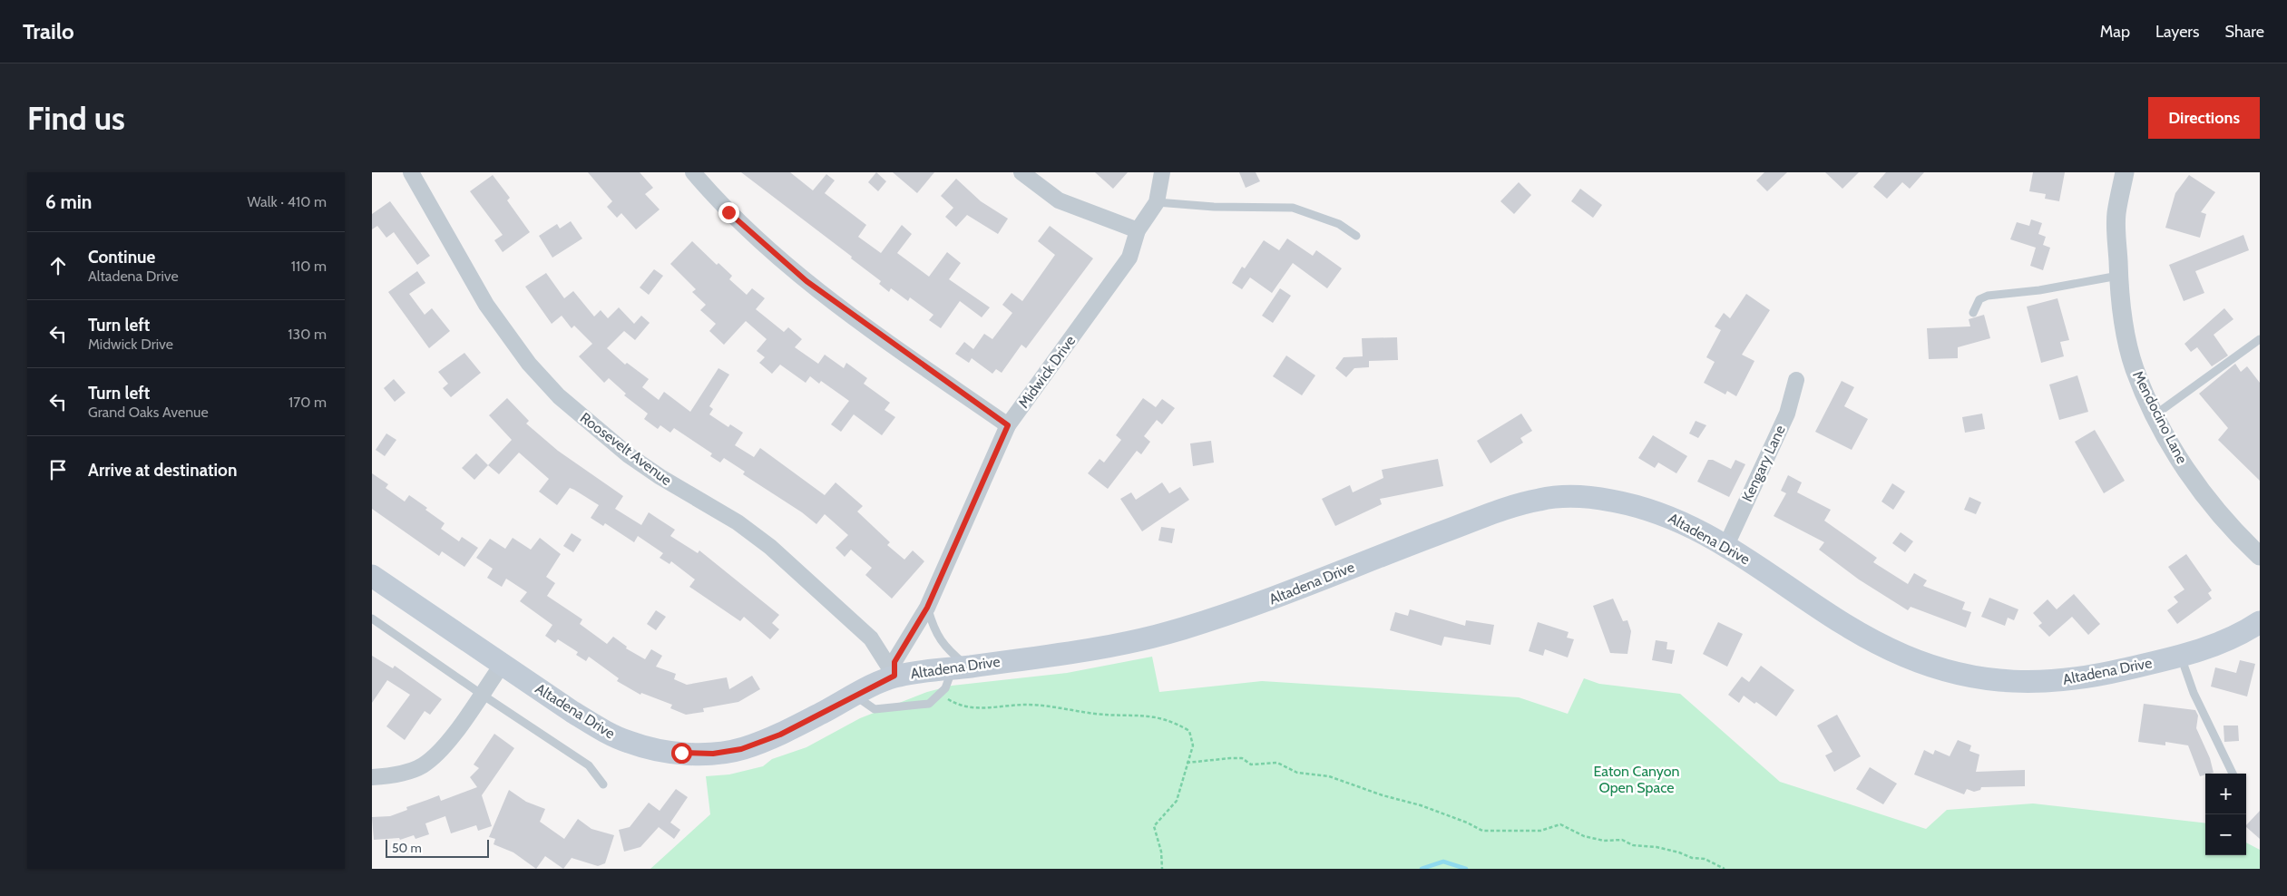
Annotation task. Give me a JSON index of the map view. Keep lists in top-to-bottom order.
{
  "streets": {
    "main road": ["Altadena Drive"],
    "street": [
      "Midwick Drive",
      "Mendocino Lane",
      "Roosevelt Avenue",
      "Kengary Lane"
    ]
  },
  "crossings": [
    ["Midwick Drive", "Roosevelt Avenue"],
    ["Midwick Drive", "Altadena Drive"],
    ["Roosevelt Avenue", "Altadena Drive"],
    ["Kengary Lane", "Altadena Drive"]
  ],
  "parks": ["Eaton Canyon Open Space"],
  "scale_bar": "50 m",
  "page": {
    "header": "Trailo",
    "nav": ["Map", "Layers", "Share"],
    "buttons": "Directions",
    "title": "Find us",
    "heading": ["6 min", "Walk · 410 m"],
    "list": [
      ["Continue", "Altadena Drive", "110 m"],
      ["Turn left", "Midwick Drive", "130 m"],
      ["Turn left", "Grand Oaks Avenue", "170 m"],
      "Arrive at destination"
    ],
    "map_buttons": ["+", "−"],
    "scale": "50 m"
  }
}
